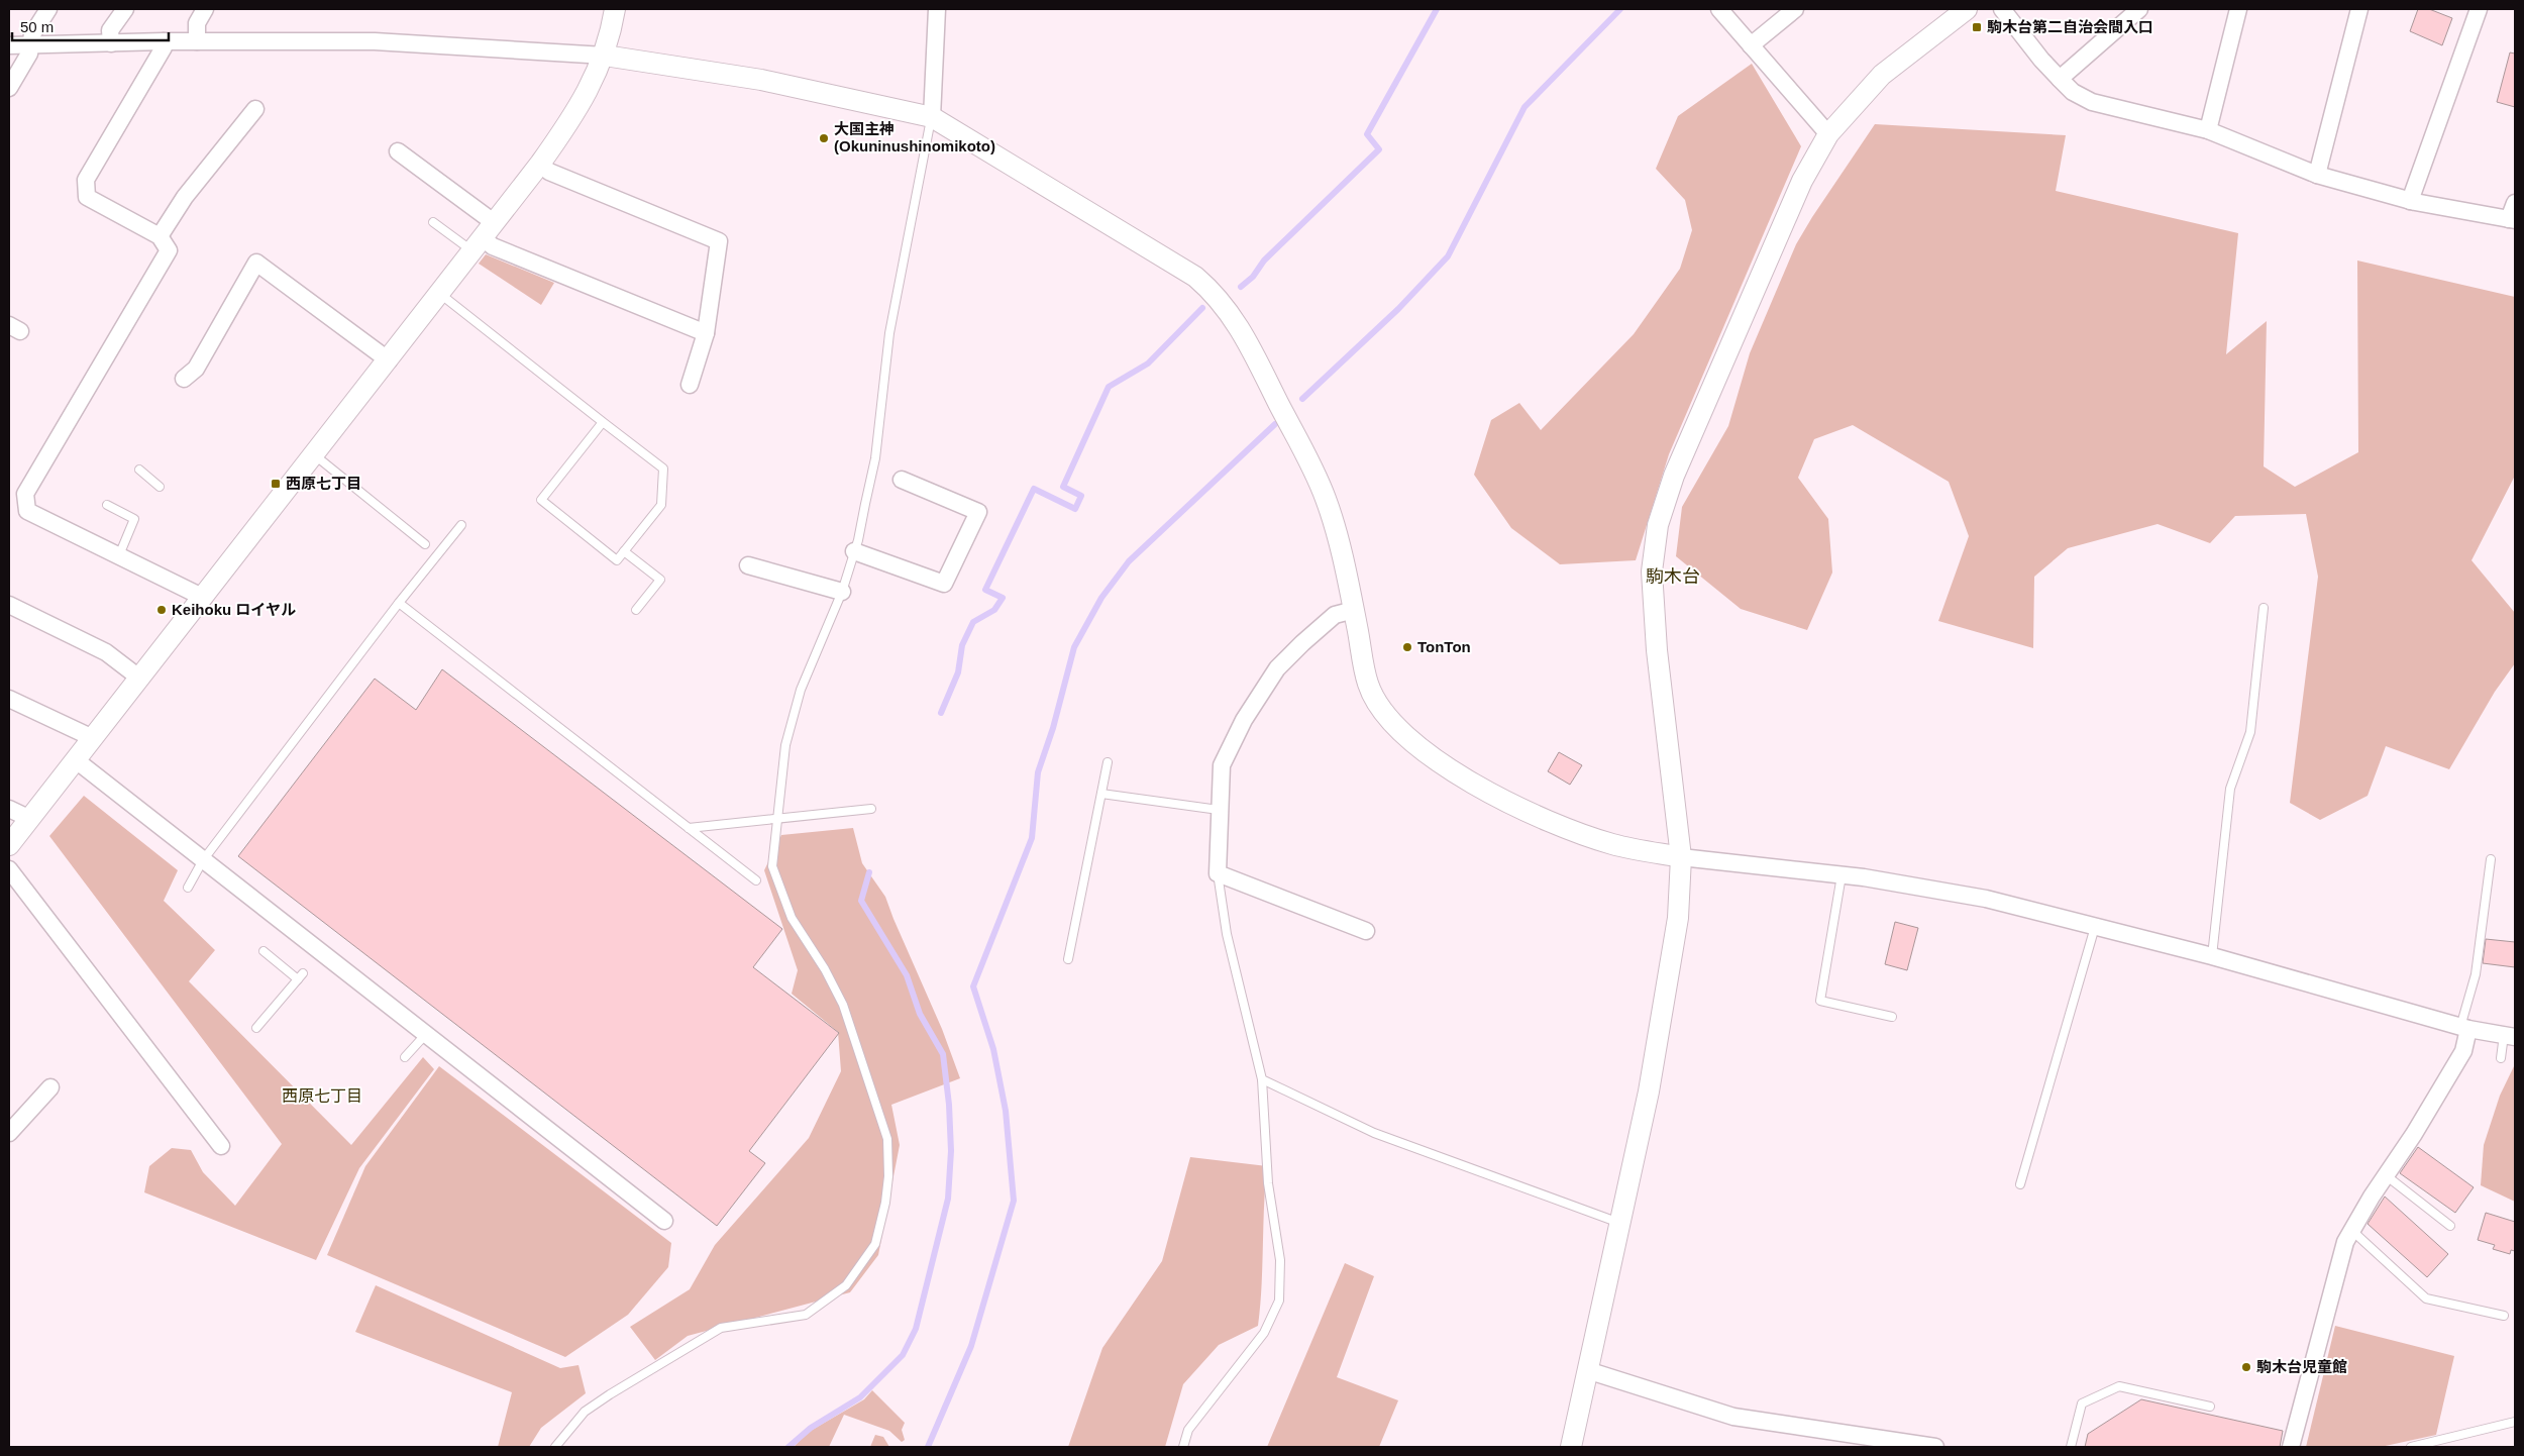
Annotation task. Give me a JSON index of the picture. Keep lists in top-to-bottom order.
{
  "districts": ["駒木台", "西原七丁目"],
  "places": {
    "transit": ["駒木台第二自治会間入口", "西原七丁目"],
    "other": [
      "大国主神 (Okuninushinomikoto)",
      "Keihoku ロイヤル",
      "TonTon",
      "駒木台児童館"
    ]
  },
  "scale_bar": "50 m"
}
